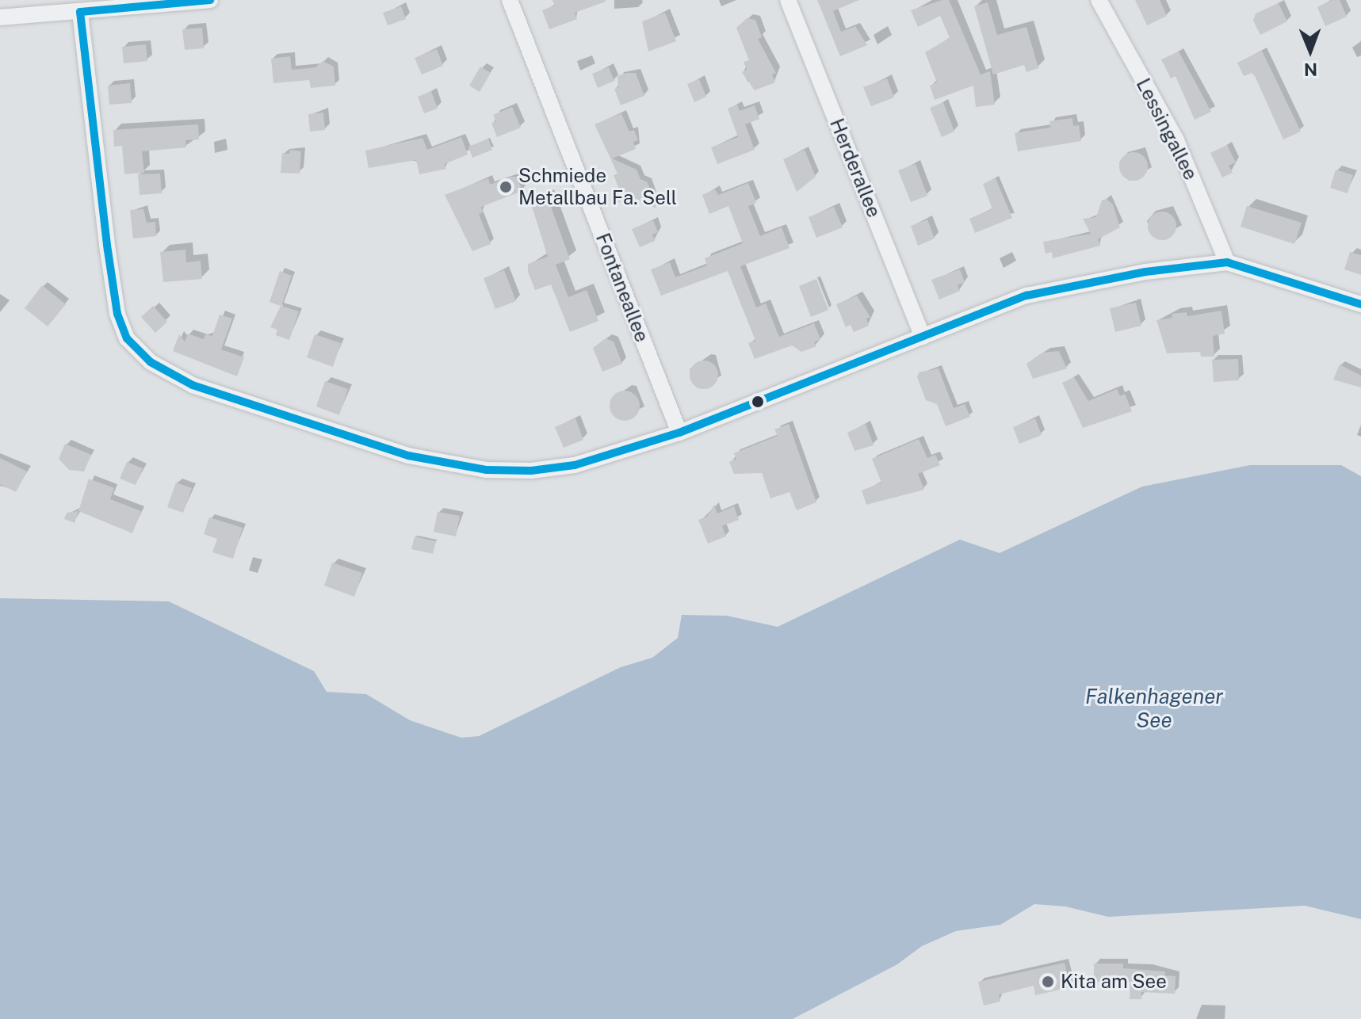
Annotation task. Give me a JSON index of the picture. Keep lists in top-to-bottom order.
{
  "streets": {
    "street": ["Lessingallee", "Herderallee", "Fontaneallee"]
  },
  "water": ["Falkenhagener See"],
  "places": ["Schmiede Metallbau Fa. Sell", "Kita am See"],
  "north": "bottom"
}
